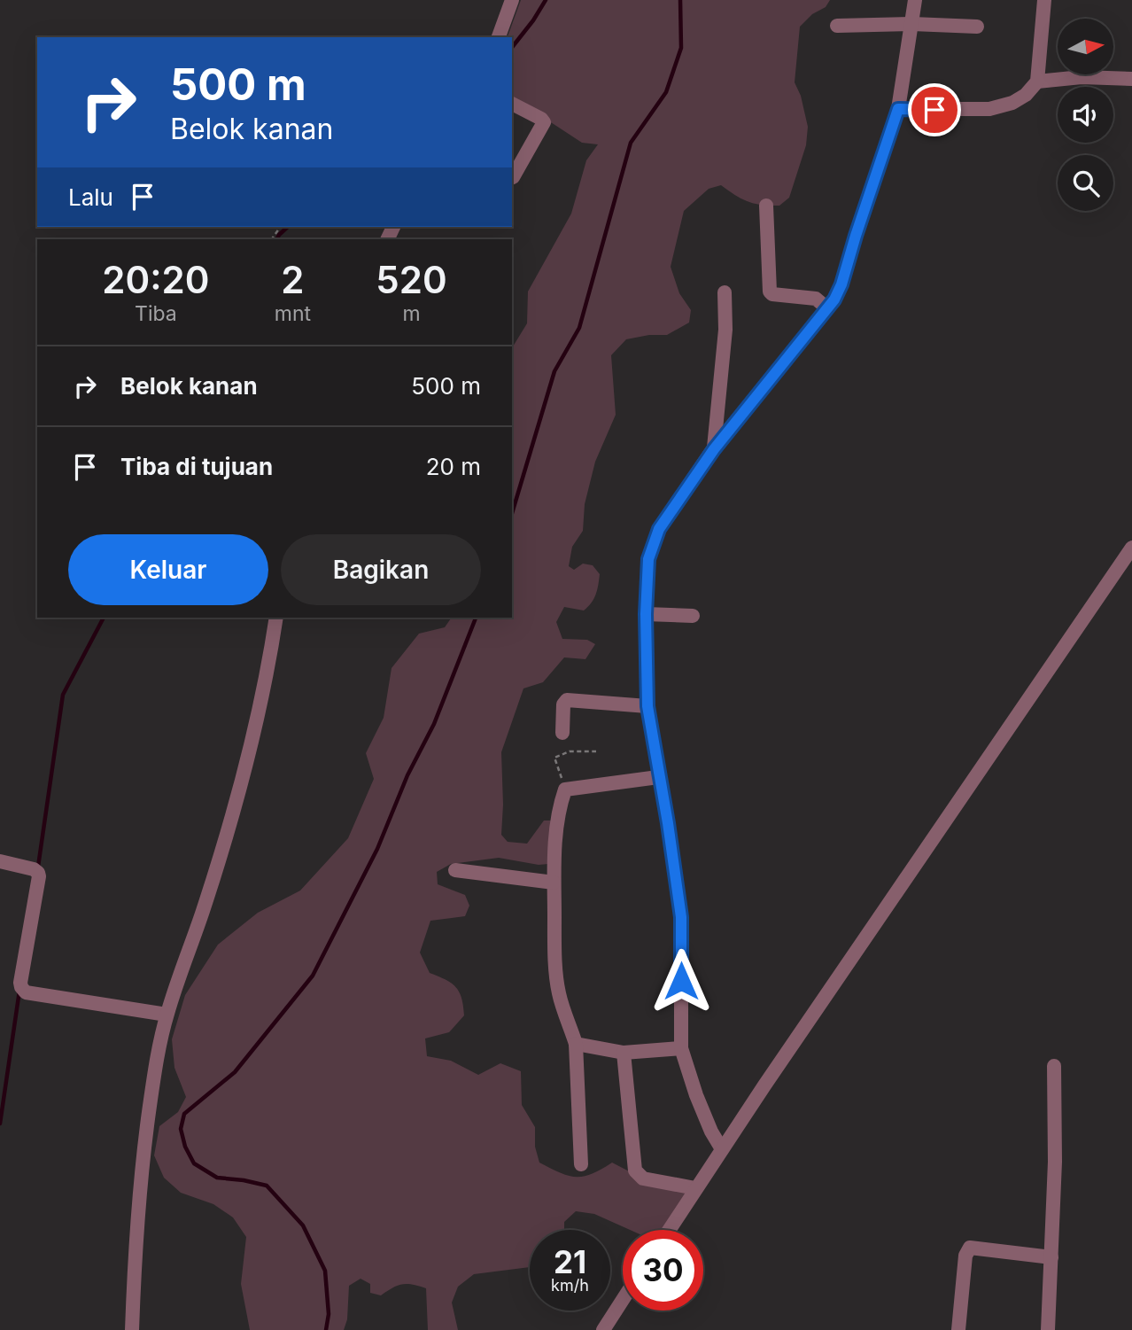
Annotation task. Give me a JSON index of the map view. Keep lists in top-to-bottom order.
{
  "north": "right",
  "page": {
    "turn": ["500 m", "Belok kanan"],
    "then": "Lalu",
    "eta": [
      "20:20",
      "Tiba",
      "2",
      "mnt",
      "520",
      "m"
    ],
    "list": [
      {
        "name": "Belok kanan",
        "value": "500 m"
      },
      {
        "name": "Tiba di tujuan",
        "value": "20 m"
      }
    ],
    "buttons": ["Keluar", "Bagikan"],
    "speed": "21 km/h",
    "limit": "30"
  }
}
